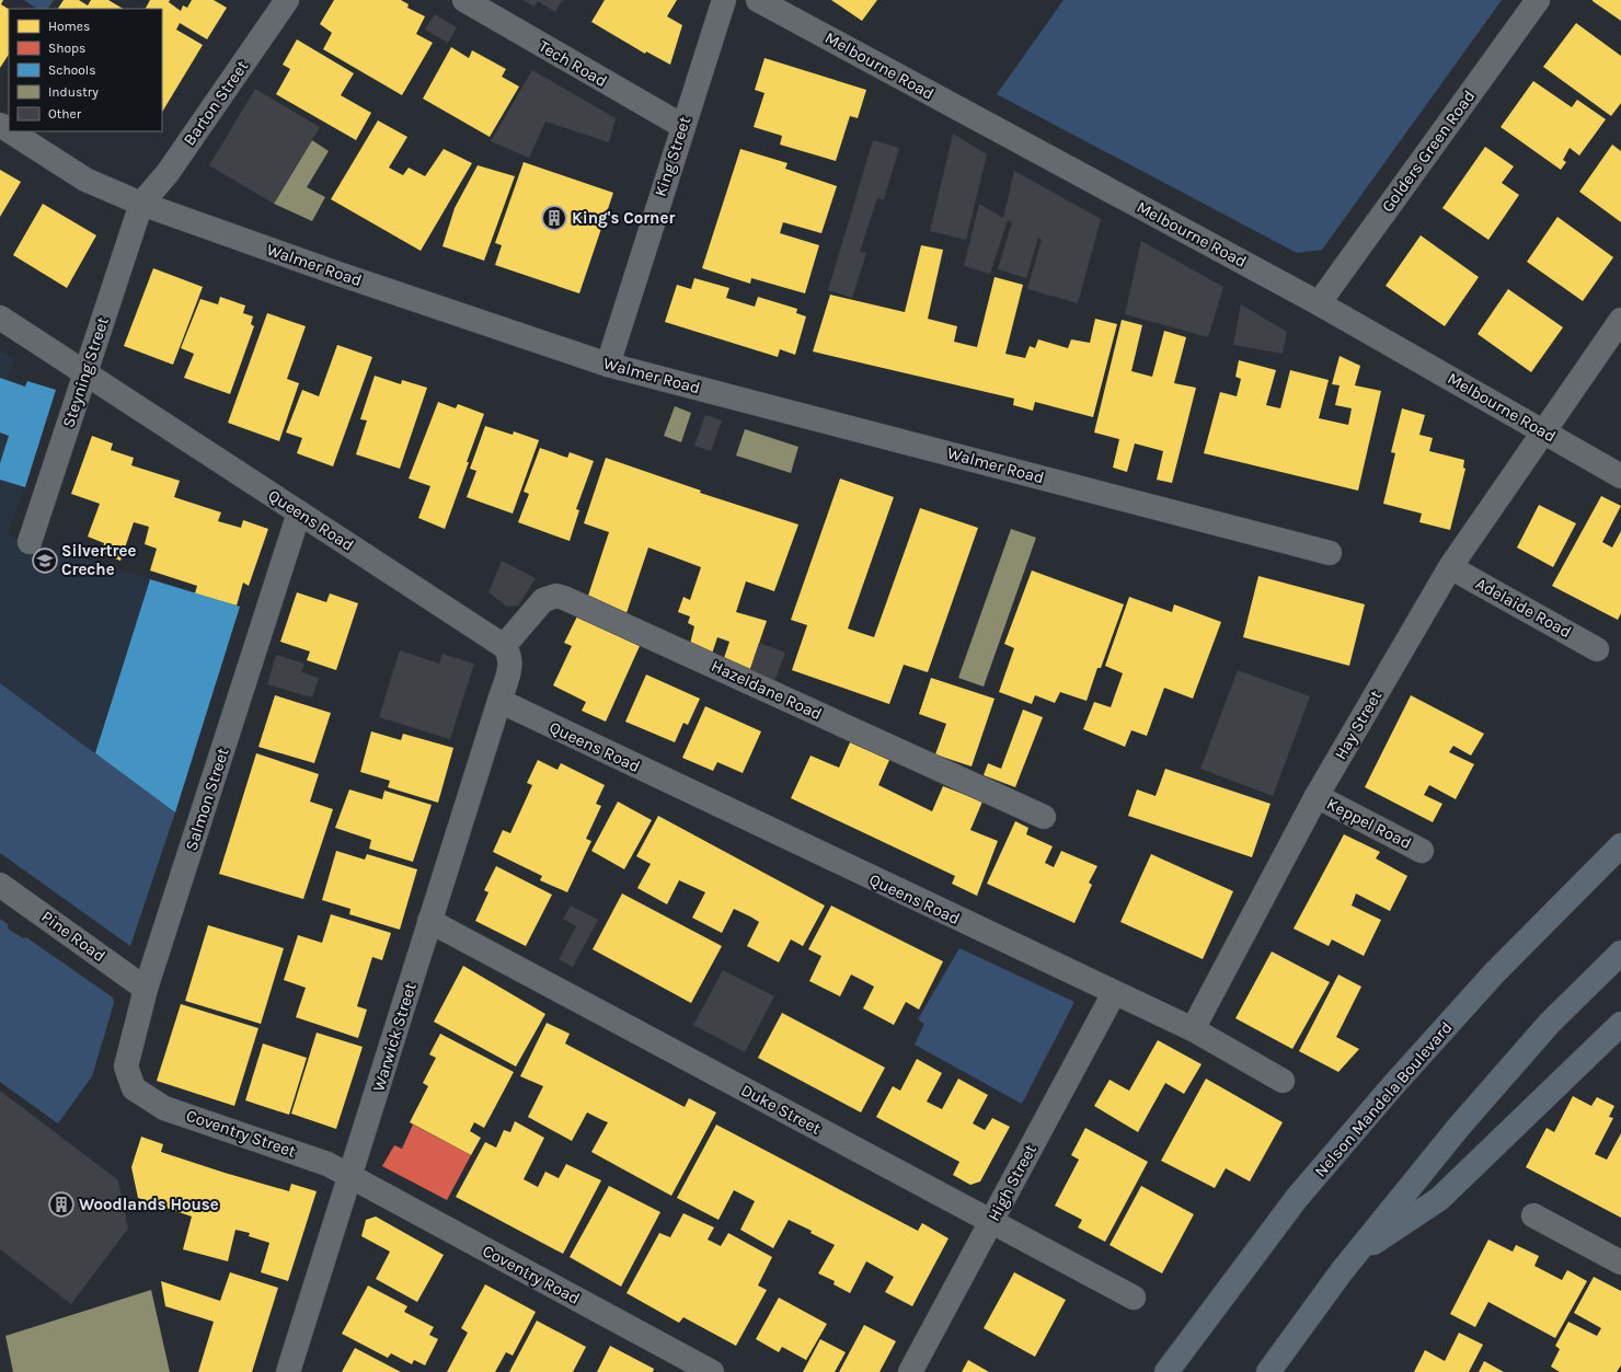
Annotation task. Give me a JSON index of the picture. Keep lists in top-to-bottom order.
{
  "streets": {
    "highway": ["Nelson Mandela Boulevard"],
    "street": [
      "Tech Road",
      "Melbourne Road",
      "Barton Street",
      "Golders Green Road",
      "King Street",
      "Walmer Road",
      "Steyning Street",
      "Queens Road",
      "Adelaide Road",
      "Hazeldane Road",
      "Hay Street",
      "Salmon Street",
      "Keppel Road",
      "Pine Road",
      "Warwick Street",
      "Duke Street",
      "Coventry Street",
      "High Street",
      "Coventry Road"
    ]
  },
  "crossings": [
    ["Tech Road", "King Street"],
    ["Melbourne Road", "Golders Green Road"],
    ["Melbourne Road", "Hay Street"],
    ["Barton Street", "Walmer Road"],
    ["Barton Street", "Steyning Street"],
    ["King Street", "Walmer Road"],
    ["Walmer Road", "Steyning Street"],
    ["Steyning Street", "Queens Road"],
    ["Queens Road", "Hazeldane Road"],
    ["Queens Road", "Hay Street"],
    ["Queens Road", "Salmon Street"],
    ["Queens Road", "Warwick Street"],
    ["Queens Road", "High Street"],
    ["Adelaide Road", "Hay Street"],
    ["Hay Street", "Keppel Road"],
    ["Salmon Street", "Pine Road"],
    ["Salmon Street", "Coventry Street"],
    ["Warwick Street", "Duke Street"],
    ["Warwick Street", "Coventry Street"],
    ["Warwick Street", "Coventry Road"],
    ["Duke Street", "High Street"],
    ["Coventry Street", "Coventry Road"]
  ],
  "places": {
    "building": ["King's Corner", "Woodlands House"],
    "school or university": ["Silvertree Creche"]
  },
  "legend": [
    "Homes",
    "Shops",
    "Schools",
    "Industry",
    "Other"
  ]
}
